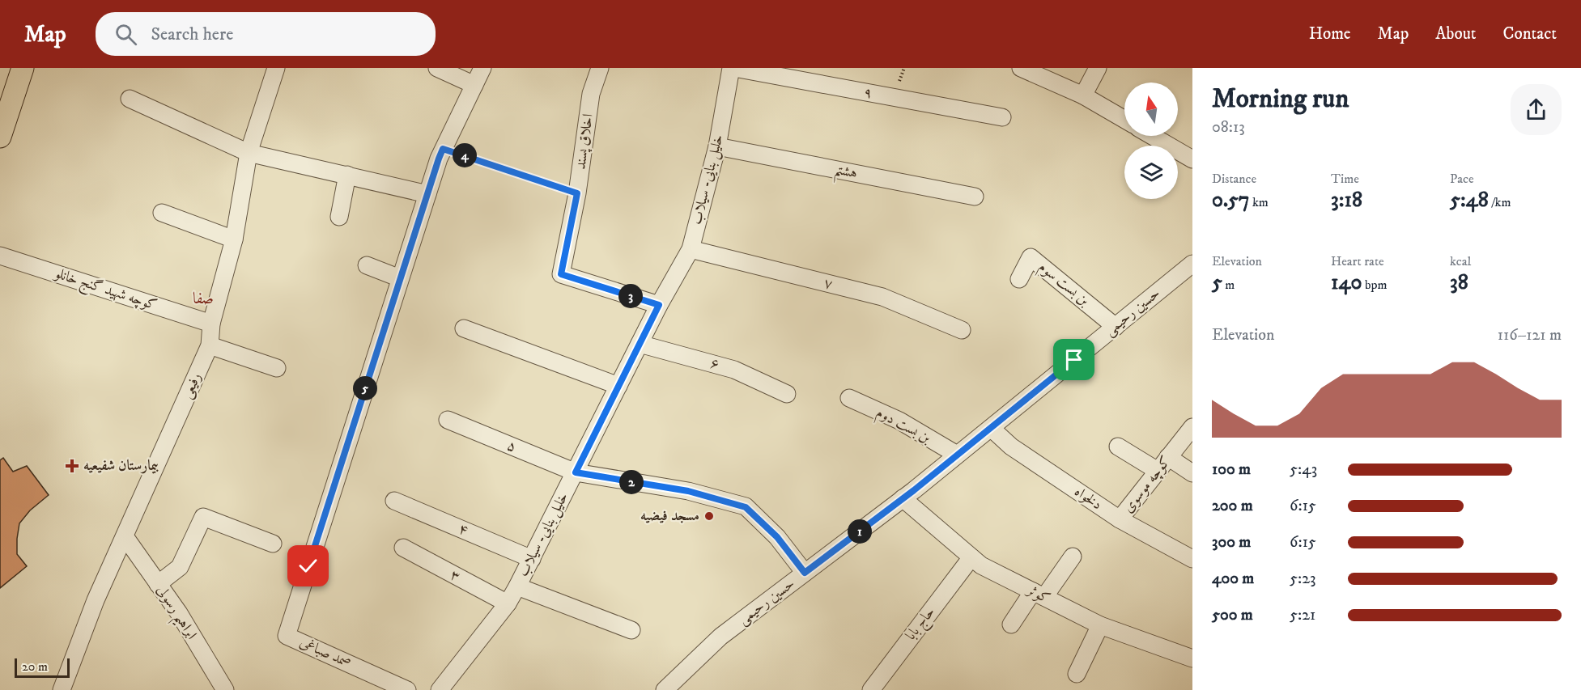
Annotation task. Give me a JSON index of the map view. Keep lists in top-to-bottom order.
{
  "streets": {
    "street": [
      "۹",
      "اخلاق پسند",
      "هشتم",
      "خلیل بنایی- سیلاب",
      "۷",
      "بن بست سوم",
      "کوچه شهید گنج خانلو",
      "حسین رحیمی",
      "۶",
      "رفیعی",
      "بن بست دوم",
      "۵",
      "کوچه موسوی",
      "دلخواه",
      "۴",
      "۳",
      "کوثر",
      "ابراهیم رسولی",
      "حاج بابا",
      "صمد صباغی"
    ]
  },
  "crossings": [
    ["۹", "خلیل بنایی- سیلاب"],
    ["اخلاق پسند", "خلیل بنایی- سیلاب"],
    ["هشتم", "خلیل بنایی- سیلاب"],
    ["خلیل بنایی- سیلاب", "۷"],
    ["خلیل بنایی- سیلاب", "۶"],
    ["خلیل بنایی- سیلاب", "۵"],
    ["خلیل بنایی- سیلاب", "۴"],
    ["خلیل بنایی- سیلاب", "۳"],
    ["بن بست سوم", "حسین رحیمی"],
    ["کوچه شهید گنج خانلو", "رفیعی"],
    ["حسین رحیمی", "بن بست دوم"],
    ["حسین رحیمی", "۵"],
    ["حسین رحیمی", "دلخواه"],
    ["حسین رحیمی", "کوثر"],
    ["رفیعی", "ابراهیم رسولی"],
    ["کوچه موسوی", "دلخواه"],
    ["کوثر", "حاج بابا"]
  ],
  "districts": ["صفا"],
  "places": {
    "health": ["بیمارستان شفیعیه"],
    "other": ["مسجد فیضیه"]
  },
  "scale_bar": "20 m",
  "north": "top",
  "page": {
    "header": "Map",
    "search": "Search here",
    "nav": [
      "Home",
      "Map",
      "About",
      "Contact"
    ],
    "heading": ["Morning run", "08:13"],
    "pins": [
      "4",
      "3",
      "5",
      "2",
      "1"
    ],
    "stats": [
      ["Distance", "0.57 km"],
      ["Time", "3:18"],
      ["Pace", "5:48 /km"],
      ["Elevation", "5 m"],
      ["Heart rate", "140 bpm"],
      ["kcal", "38"]
    ],
    "chart": ["Elevation", "116–121 m"],
    "list": [
      {
        "name": "100 m",
        "note": "5:43"
      },
      {
        "name": "200 m",
        "note": "6:15"
      },
      {
        "name": "300 m",
        "note": "6:15"
      },
      {
        "name": "400 m",
        "note": "5:23"
      },
      {
        "name": "500 m",
        "note": "5:21"
      }
    ],
    "scale": "20 m"
  }
}
